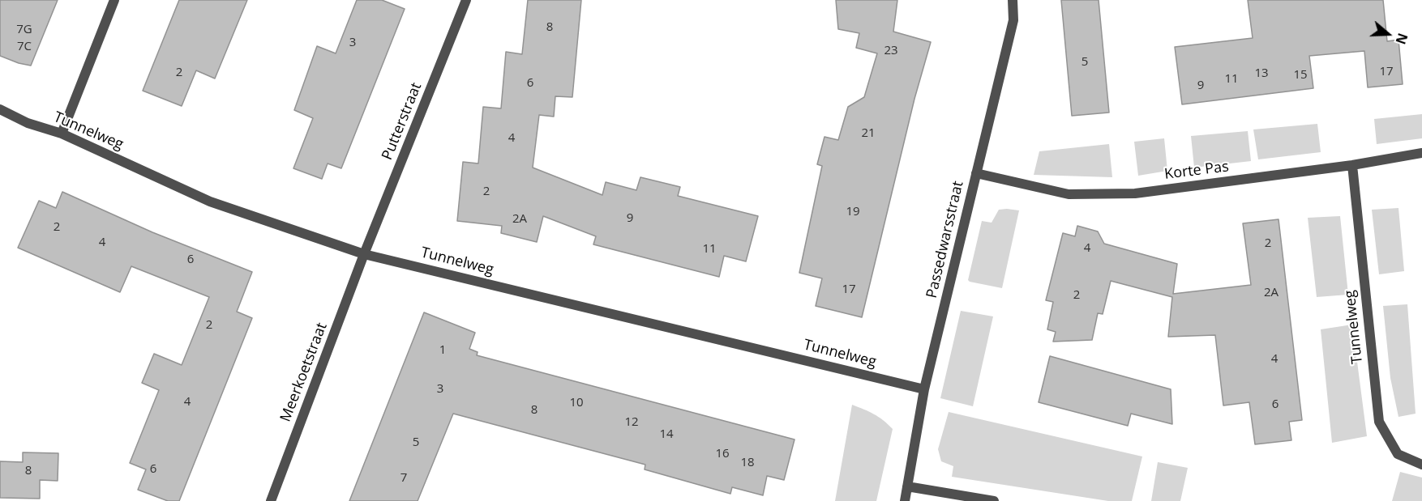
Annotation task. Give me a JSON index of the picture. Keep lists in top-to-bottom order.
{
  "streets": {
    "street": [
      "Putterstraat",
      "Tunnelweg",
      "Korte Pas",
      "Passedwarsstraat",
      "Meerkoetstraat"
    ]
  },
  "crossings": [
    ["Putterstraat", "Tunnelweg"],
    ["Putterstraat", "Meerkoetstraat"],
    ["Tunnelweg", "Korte Pas"],
    ["Tunnelweg", "Passedwarsstraat"],
    ["Tunnelweg", "Meerkoetstraat"],
    ["Korte Pas", "Passedwarsstraat"]
  ],
  "house_numbers": [
    "8",
    "7G",
    "3",
    "7C",
    "23",
    "5",
    "17",
    "2",
    "13",
    "15",
    "11",
    "6",
    "9",
    "21",
    "4",
    "2",
    "19",
    "9",
    "2A",
    "2",
    "4",
    "2",
    "4",
    "11",
    "6",
    "17",
    "2A",
    "2",
    "2",
    "1",
    "4",
    "3",
    "4",
    "10",
    "6",
    "8",
    "12",
    "14",
    "5",
    "16",
    "18",
    "6",
    "8",
    "7"
  ],
  "north": "right"
}
